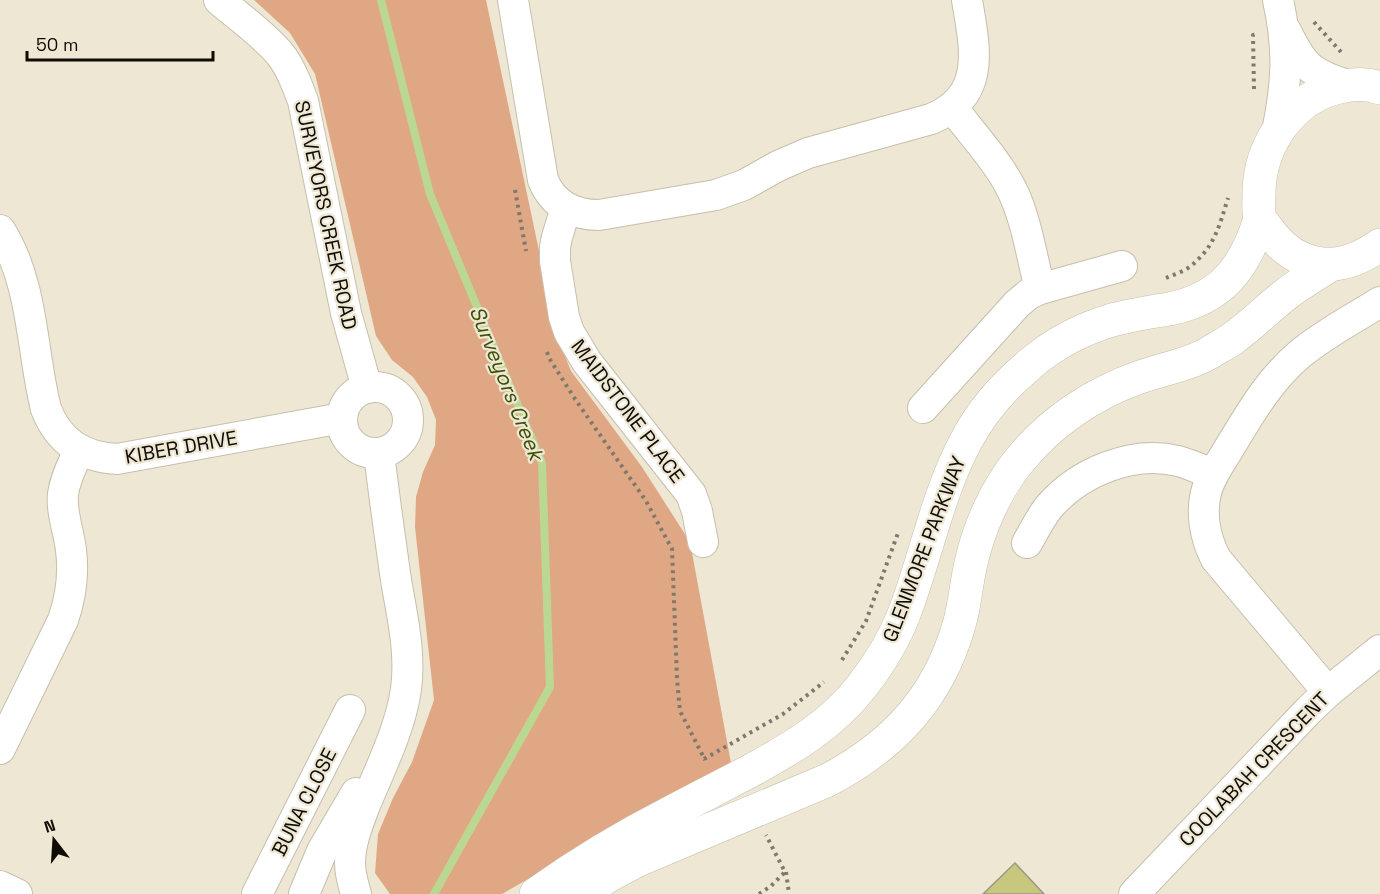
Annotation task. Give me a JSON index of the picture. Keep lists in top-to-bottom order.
{
  "streets": {
    "main road": ["GLENMORE PARKWAY"],
    "street": [
      "SURVEYORS CREEK ROAD",
      "MAIDSTONE PLACE",
      "KIBER DRIVE",
      "COOLABAH CRESCENT",
      "BUNA CLOSE"
    ]
  },
  "crossings": [
    ["SURVEYORS CREEK ROAD", "KIBER DRIVE"]
  ],
  "water": ["Surveyors Creek"],
  "scale_bar": "50 m",
  "north": "top"
}
